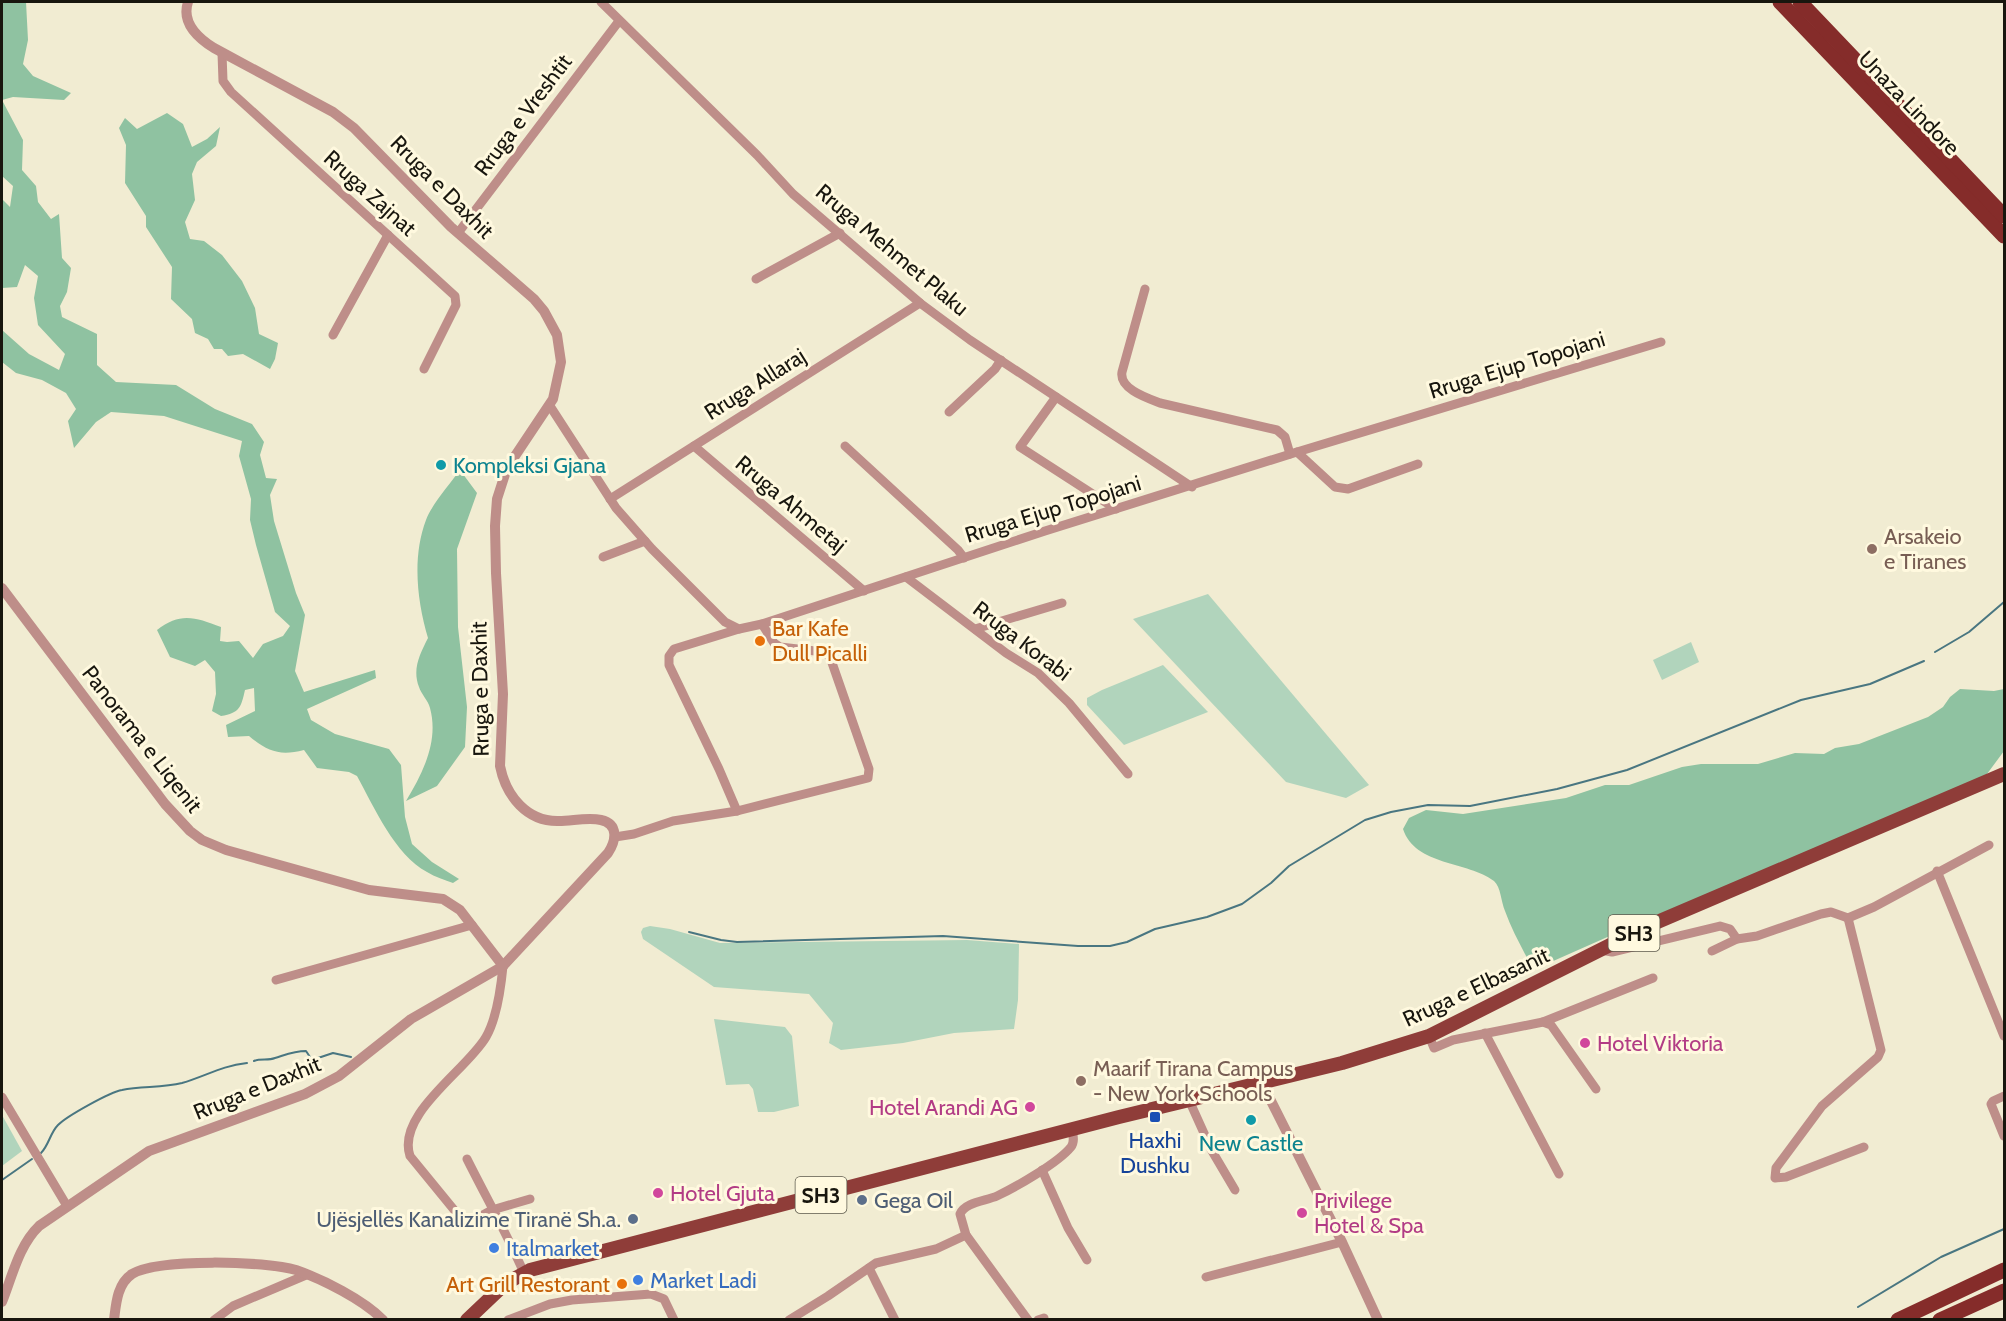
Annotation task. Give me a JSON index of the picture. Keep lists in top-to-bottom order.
{
  "streets": {
    "highway": ["Unaza Lindore"],
    "main road": ["SH3", "Rruga e Elbasanit"],
    "street": [
      "Rruga e Vreshtit",
      "Rruga e Daxhit",
      "Rruga Zajnat",
      "Rruga Mehmet Plaku",
      "Rruga Ejup Topojani",
      "Rruga Allaraj",
      "Rruga Ahmetaj",
      "Rruga Korabi",
      "Panorama e Liqenit"
    ]
  },
  "crossings": [
    ["Rruga e Vreshtit", "Rruga e Daxhit"],
    ["Rruga e Vreshtit", "Rruga Mehmet Plaku"],
    ["Rruga e Daxhit", "Rruga Zajnat"],
    ["Rruga e Daxhit", "Panorama e Liqenit"],
    ["Rruga Mehmet Plaku", "Rruga Ejup Topojani"],
    ["Rruga Mehmet Plaku", "Rruga Allaraj"],
    ["Rruga Ejup Topojani", "Rruga Ahmetaj"],
    ["Rruga Ejup Topojani", "Rruga Korabi"],
    ["Rruga Allaraj", "Rruga Ahmetaj"]
  ],
  "places": {
    "other": [
      "Kompleksi Gjana",
      "Arsakeio e Tiranes",
      "Bar Kafe Dull Picalli",
      "Hotel Viktoria",
      "Maarif Tirana Campus - New York Schools",
      "Hotel Arandi AG",
      "New Castle",
      "Hotel Gjuta",
      "Gega Oil",
      "Privilege Hotel & Spa",
      "Ujësjellës Kanalizime Tiranë Sh.a.",
      "Italmarket",
      "Market Ladi",
      "Art Grill Restorant"
    ],
    "transit": ["Haxhi Dushku"]
  }
}
